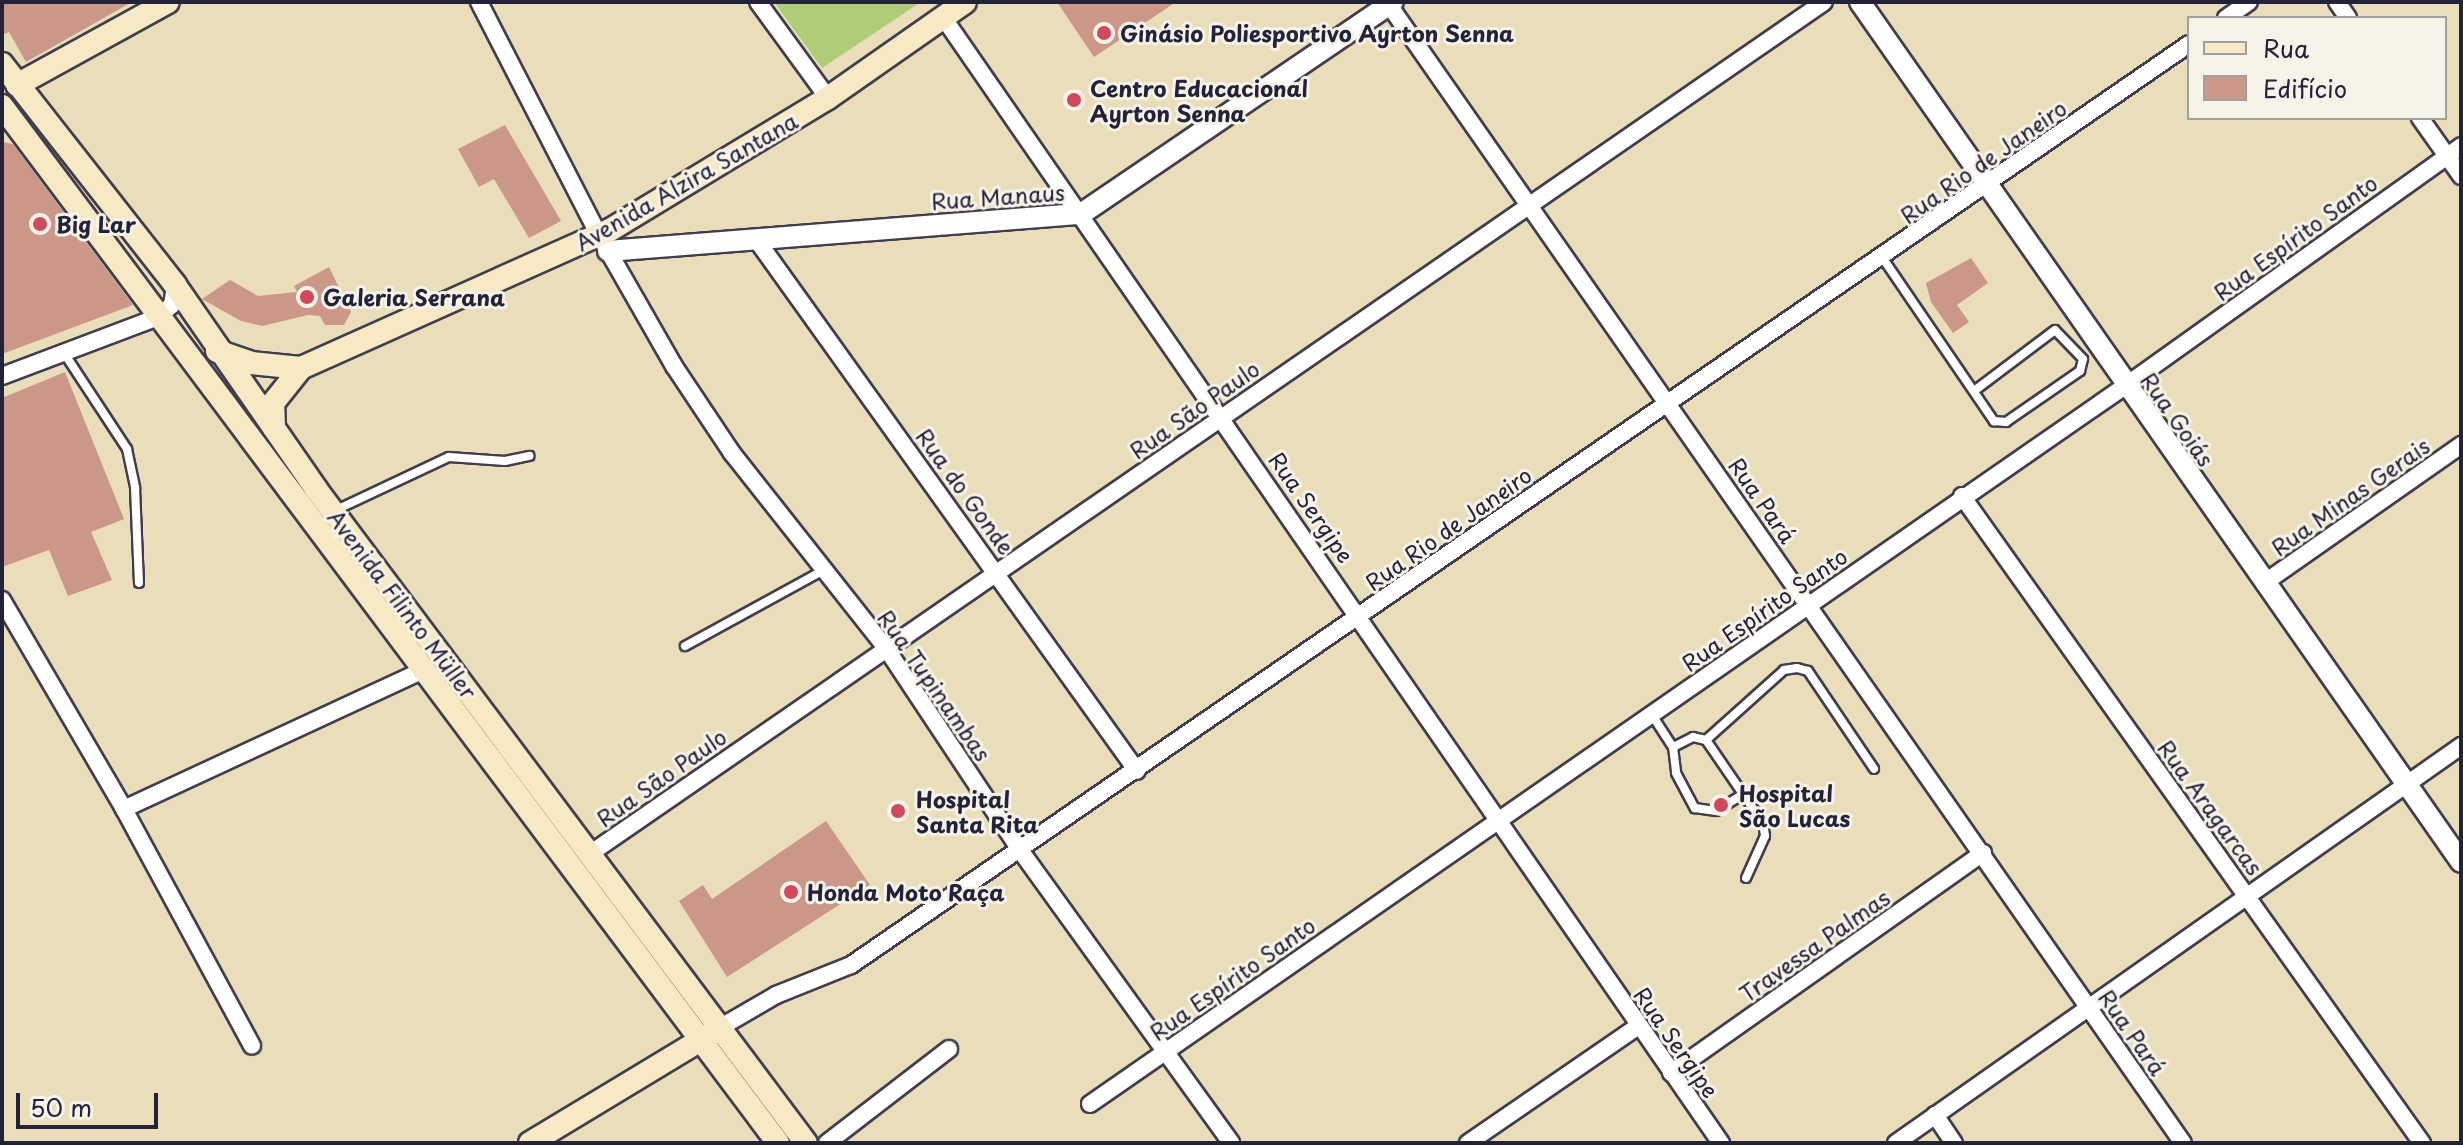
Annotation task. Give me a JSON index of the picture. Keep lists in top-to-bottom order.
{
  "streets": {
    "main road": ["Avenida Alzira Santana", "Avenida Filinto Müller"],
    "street": [
      "Rua Rio de Janeiro",
      "Rua Manaus",
      "Rua Espírito Santo",
      "Rua São Paulo",
      "Rua Goiás",
      "Rua do Gonde",
      "Rua Minas Gerais",
      "Rua Pará",
      "Rua Sergipe",
      "Rua Tupinambas",
      "Rua Aragarcas",
      "Travessa Palmas"
    ]
  },
  "crossings": [
    ["Rua Rio de Janeiro", "Rua Goiás"],
    ["Rua Rio de Janeiro", "Rua do Gonde"],
    ["Rua Rio de Janeiro", "Rua Pará"],
    ["Rua Rio de Janeiro", "Rua Sergipe"],
    ["Rua Rio de Janeiro", "Avenida Filinto Müller"],
    ["Rua Rio de Janeiro", "Rua Tupinambas"],
    ["Avenida Alzira Santana", "Rua Manaus"],
    ["Avenida Alzira Santana", "Rua Sergipe"],
    ["Avenida Alzira Santana", "Avenida Filinto Müller"],
    ["Avenida Alzira Santana", "Rua Tupinambas"],
    ["Rua Manaus", "Rua do Gonde"],
    ["Rua Manaus", "Rua Pará"],
    ["Rua Manaus", "Rua Sergipe"],
    ["Rua Manaus", "Rua Tupinambas"],
    ["Rua Espírito Santo", "Rua Goiás"],
    ["Rua Espírito Santo", "Rua Pará"],
    ["Rua Espírito Santo", "Rua Sergipe"],
    ["Rua Espírito Santo", "Rua Tupinambas"],
    ["Rua Espírito Santo", "Rua Aragarcas"],
    ["Rua São Paulo", "Rua do Gonde"],
    ["Rua São Paulo", "Rua Pará"],
    ["Rua São Paulo", "Rua Sergipe"],
    ["Rua São Paulo", "Avenida Filinto Müller"],
    ["Rua São Paulo", "Rua Tupinambas"],
    ["Rua Goiás", "Rua Minas Gerais"],
    ["Rua Pará", "Travessa Palmas"],
    ["Rua Sergipe", "Travessa Palmas"]
  ],
  "places": [
    "Ginásio Poliesportivo Ayrton Senna",
    "Centro Educacional Ayrton Senna",
    "Big Lar",
    "Galeria Serrana",
    "Hospital São Lucas",
    "Hospital Santa Rita",
    "Honda Moto Raça"
  ],
  "legend": ["Rua", "Edifício"],
  "scale_bar": "50 m"
}
